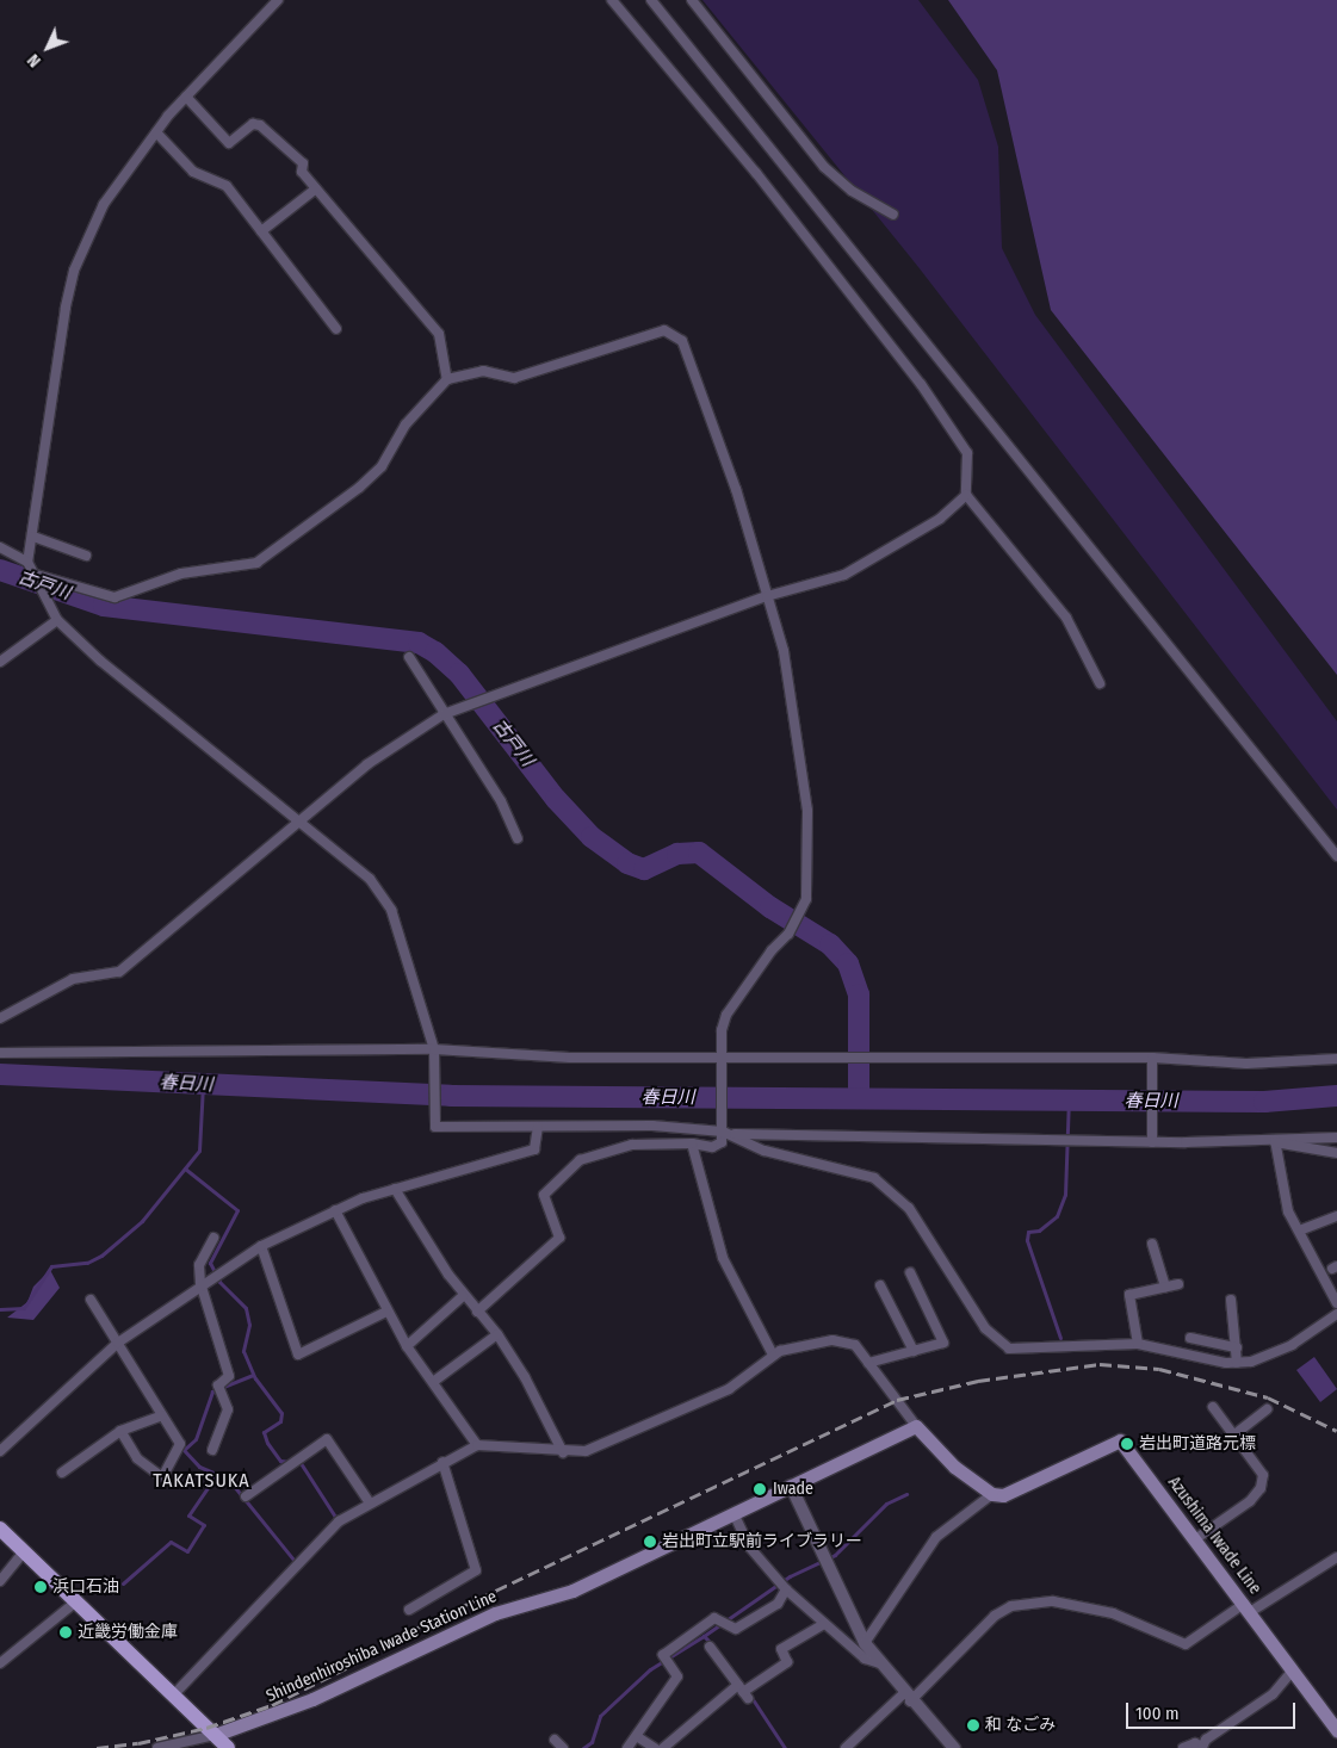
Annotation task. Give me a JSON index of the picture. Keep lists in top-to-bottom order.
{
  "streets": {
    "main road": ["Azushima Iwade Line", "Shindenhiroshiba Iwade Station Line"]
  },
  "districts": ["TAKATSUKA"],
  "water": ["古戸川", "春日川"],
  "places": [
    "岩出町道路元標",
    "Iwade",
    "岩出町立駅前ライブラリー",
    "浜口石油",
    "近畿労働金庫",
    "和 なごみ"
  ],
  "scale_bar": "100 m",
  "north": "bottom left"
}
